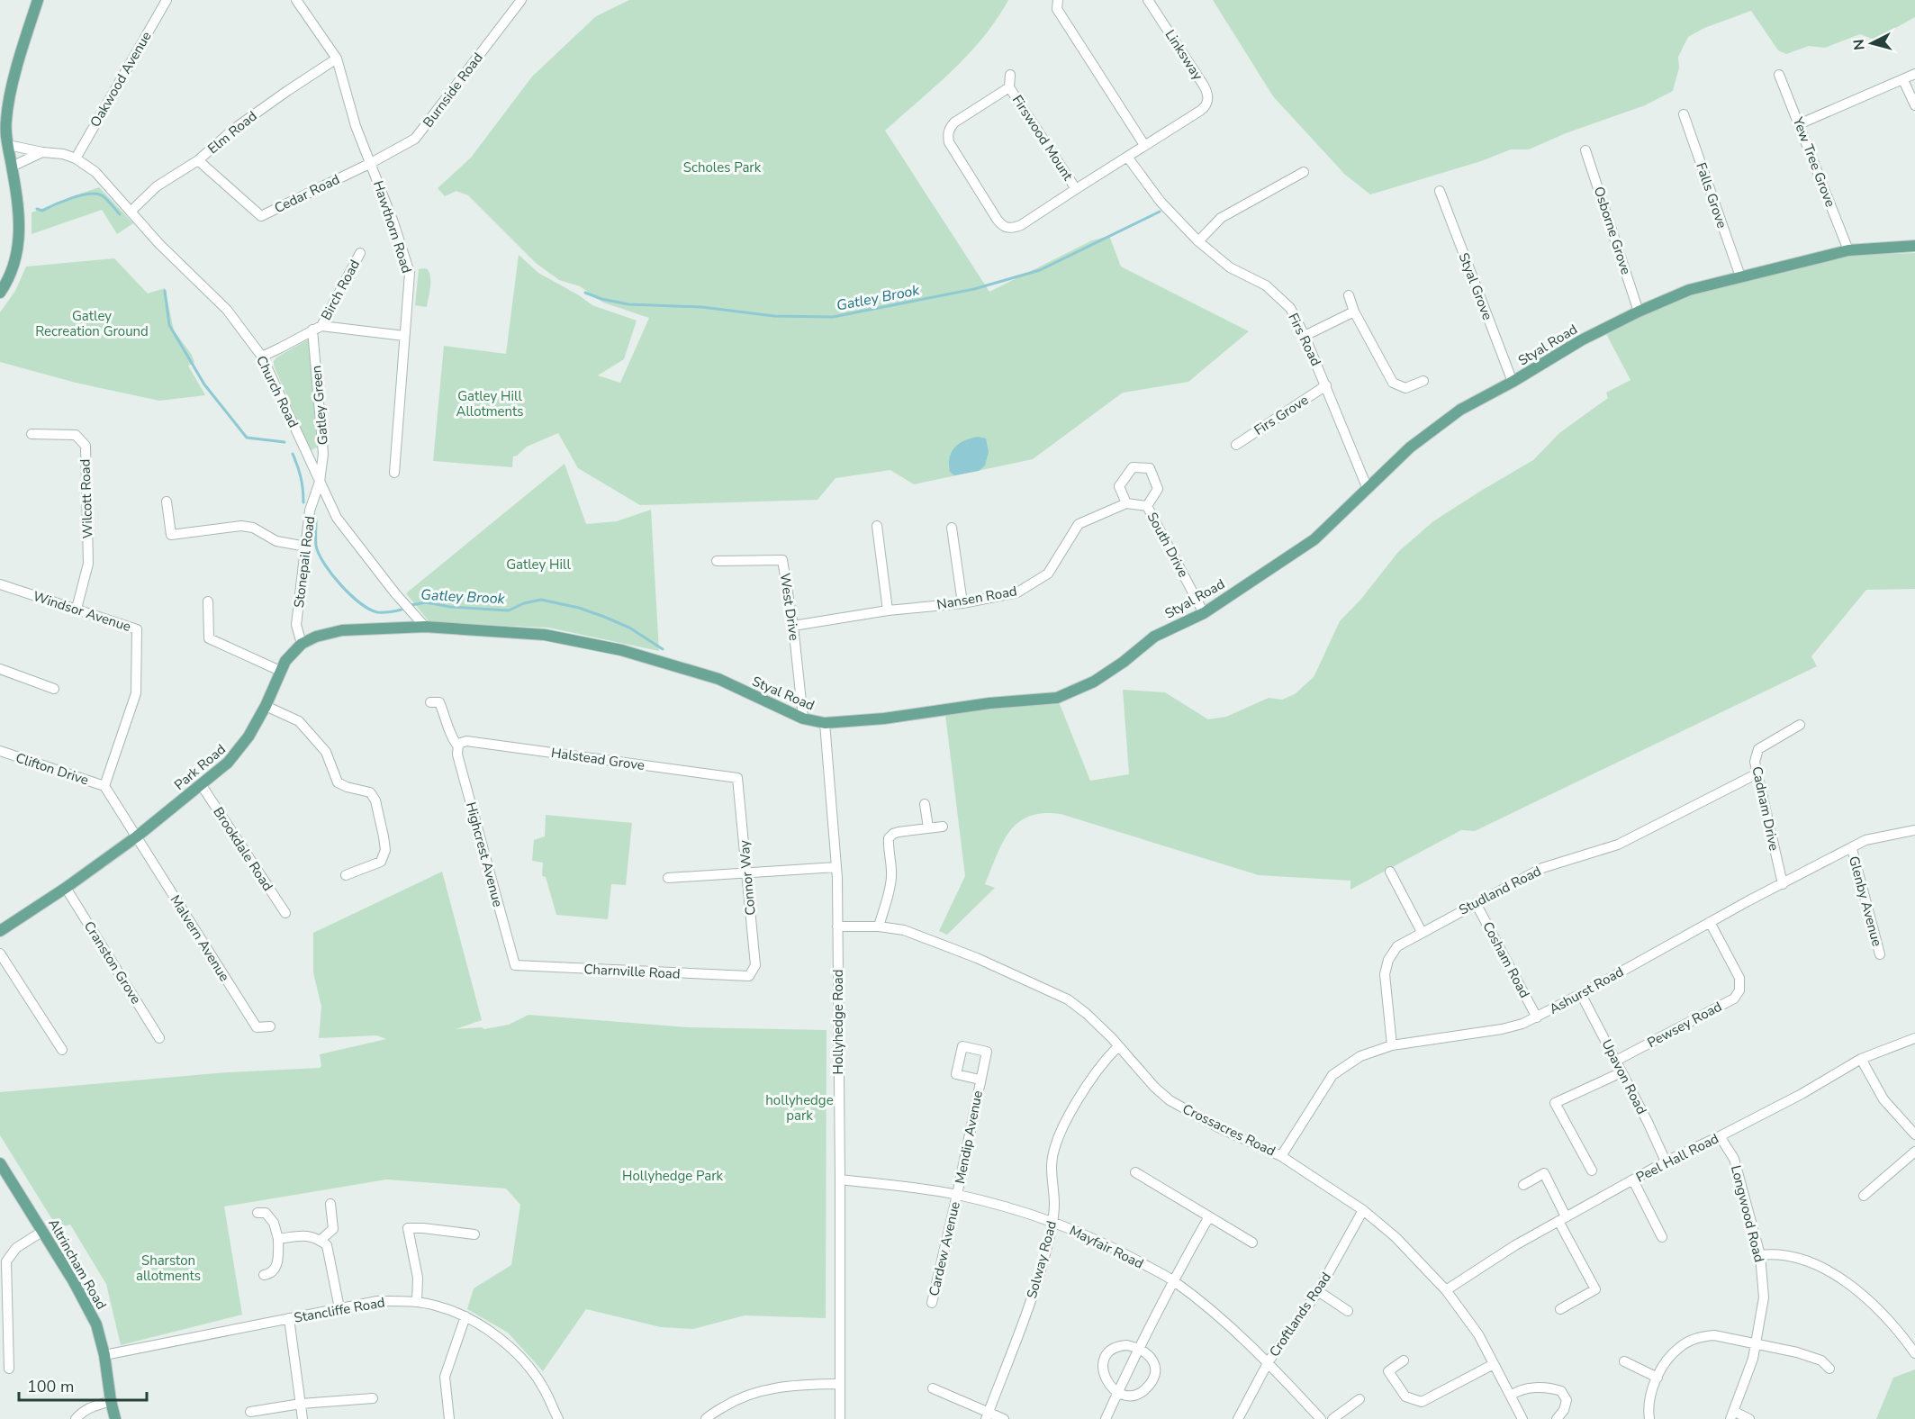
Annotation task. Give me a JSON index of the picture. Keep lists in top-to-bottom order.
{
  "streets": {
    "main road": ["Styal Road", "Park Road", "Altrincham Road"],
    "street": [
      "Linksway",
      "Oakwood Avenue",
      "Burnside Road",
      "Elm Road",
      "Firswood Mount",
      "Yew Tree Grove",
      "Cedar Road",
      "Falls Grove",
      "Hawthorn Road",
      "Osborne Grove",
      "Styal Grove",
      "Birch Road",
      "Firs Road",
      "Church Road",
      "Gatley Green",
      "Firs Grove",
      "Wilcott Road",
      "South Drive",
      "Stonepail Road",
      "Nansen Road",
      "West Drive",
      "Windsor Avenue",
      "Halstead Grove",
      "Clifton Drive",
      "Cadnam Drive",
      "Brookdale Road",
      "Highcrest Avenue",
      "Connor Way",
      "Studland Road",
      "Glenby Avenue",
      "Malvern Avenue",
      "Cosham Road",
      "Cranston Grove",
      "Charnville Road",
      "Ashurst Road",
      "Hollyhedge Road",
      "Pewsey Road",
      "Upavon Road",
      "Crossacres Road",
      "Mendip Avenue",
      "Peel Hall Road",
      "Longwood Road",
      "Mayfair Road",
      "Cardew Avenue",
      "Solway Road",
      "Stancliffe Road",
      "Croftlands Road"
    ]
  },
  "crossings": [
    ["Linksway", "Firswood Mount"],
    ["Linksway", "Firs Road"],
    ["Oakwood Avenue", "Church Road"],
    ["Burnside Road", "Cedar Road"],
    ["Burnside Road", "Hawthorn Road"],
    ["Elm Road", "Cedar Road"],
    ["Elm Road", "Hawthorn Road"],
    ["Elm Road", "Church Road"],
    ["Firswood Mount", "Firs Road"],
    ["Yew Tree Grove", "Styal Road"],
    ["Cedar Road", "Hawthorn Road"],
    ["Falls Grove", "Styal Road"],
    ["Osborne Grove", "Styal Road"],
    ["Styal Grove", "Styal Road"],
    ["Birch Road", "Church Road"],
    ["Birch Road", "Gatley Green"],
    ["Firs Road", "Styal Road"],
    ["Firs Road", "Firs Grove"],
    ["Styal Road", "Church Road"],
    ["Styal Road", "South Drive"],
    ["Styal Road", "West Drive"],
    ["Styal Road", "Park Road"],
    ["Styal Road", "Hollyhedge Road"],
    ["Church Road", "Gatley Green"],
    ["Church Road", "Stonepail Road"],
    ["Church Road", "Park Road"],
    ["Gatley Green", "Stonepail Road"],
    ["Wilcott Road", "Windsor Avenue"],
    ["South Drive", "Nansen Road"],
    ["Stonepail Road", "Park Road"],
    ["Nansen Road", "West Drive"],
    ["Windsor Avenue", "Clifton Drive"],
    ["Halstead Grove", "Highcrest Avenue"],
    ["Halstead Grove", "Connor Way"],
    ["Park Road", "Brookdale Road"],
    ["Park Road", "Malvern Avenue"],
    ["Park Road", "Cranston Grove"],
    ["Cadnam Drive", "Studland Road"],
    ["Cadnam Drive", "Ashurst Road"],
    ["Highcrest Avenue", "Charnville Road"],
    ["Connor Way", "Charnville Road"],
    ["Studland Road", "Cosham Road"],
    ["Studland Road", "Ashurst Road"],
    ["Glenby Avenue", "Ashurst Road"],
    ["Cosham Road", "Ashurst Road"],
    ["Ashurst Road", "Pewsey Road"],
    ["Ashurst Road", "Upavon Road"],
    ["Ashurst Road", "Crossacres Road"],
    ["Hollyhedge Road", "Crossacres Road"],
    ["Hollyhedge Road", "Mayfair Road"],
    ["Pewsey Road", "Upavon Road"],
    ["Upavon Road", "Peel Hall Road"],
    ["Crossacres Road", "Peel Hall Road"],
    ["Crossacres Road", "Solway Road"],
    ["Crossacres Road", "Croftlands Road"],
    ["Mendip Avenue", "Mayfair Road"],
    ["Mendip Avenue", "Cardew Avenue"],
    ["Peel Hall Road", "Longwood Road"],
    ["Mayfair Road", "Cardew Avenue"],
    ["Mayfair Road", "Solway Road"],
    ["Mayfair Road", "Croftlands Road"],
    ["Altrincham Road", "Stancliffe Road"]
  ],
  "water": ["Gatley Brook"],
  "parks": [
    "Scholes Park",
    "Gatley Recreation Ground",
    "Gatley Hill Allotments",
    "Gatley Hill",
    "hollyhedge park",
    "Hollyhedge Park",
    "Sharston allotments"
  ],
  "scale_bar": "100 m",
  "north": "left"
}
